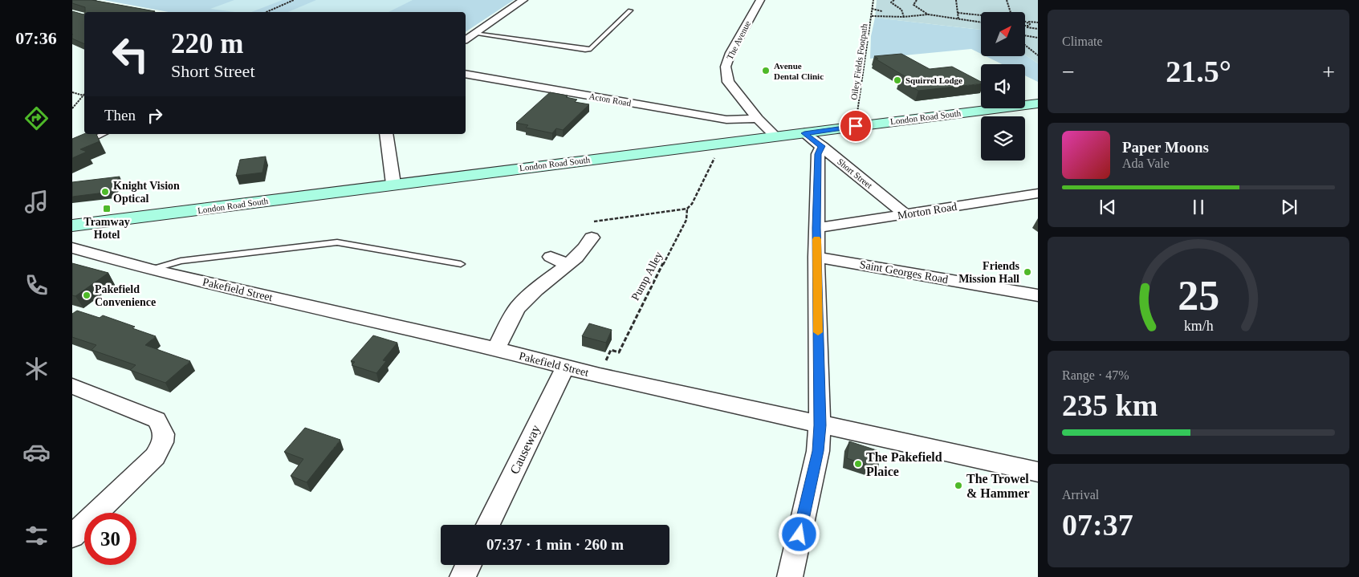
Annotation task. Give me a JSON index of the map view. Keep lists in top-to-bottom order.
{
  "streets": {
    "main road": ["London Road South"],
    "street": [
      "The Avenue",
      "Acton Road",
      "Short Street",
      "Morton Road",
      "Saint Georges Road",
      "Pakefield Street",
      "Causeway"
    ],
    "path": ["Oiley Fields Footpath", "Pump Alley"]
  },
  "crossings": [
    ["The Avenue", "Acton Road"],
    ["The Avenue", "London Road South"],
    ["Oiley Fields Footpath", "London Road South"],
    ["London Road South", "Short Street"],
    ["London Road South", "Pump Alley"],
    ["Short Street", "Morton Road"],
    ["Pakefield Street", "Causeway"]
  ],
  "places": {
    "other": [
      "Avenue Dental Clinic",
      "Squirrel Lodge",
      "Knight Vision Optical",
      "Friends Mission Hall",
      "Pakefield Convenience",
      "The Pakefield Plaice",
      "The Trowel & Hammer"
    ],
    "transit": ["Tramway Hotel"]
  },
  "north": "top right",
  "page": {
    "tabs": "07:36",
    "tile": [
      "Climate",
      ["Range · 47%", "235 km"],
      ["Arrival", "07:37"]
    ],
    "turn": ["220 m", "Short Street"],
    "heat": ["−", "21.5°", "+"],
    "then": "Then",
    "song": ["Paper Moons", "Ada Vale"],
    "limit": "30",
    "trip": "07:37 · 1 min · 260 m",
    "gauge": ["25", "km/h"]
  }
}
